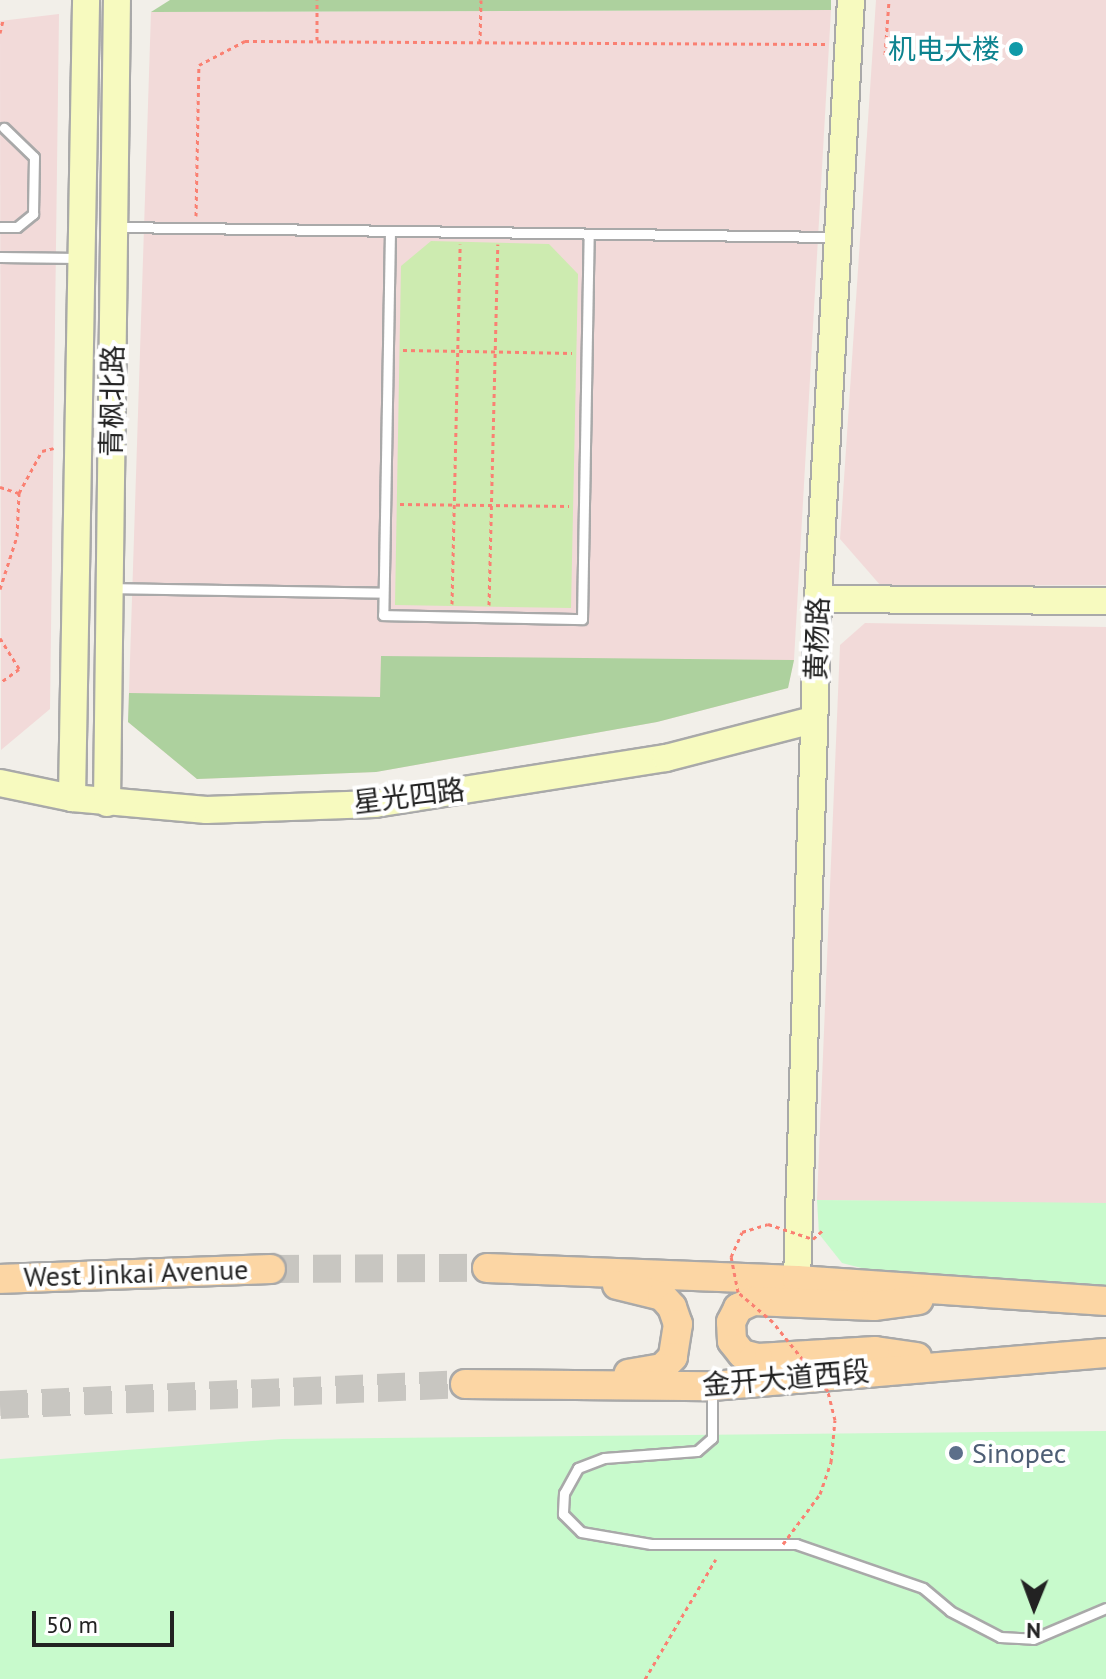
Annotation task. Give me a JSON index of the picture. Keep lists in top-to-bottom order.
{
  "streets": {
    "main road": ["West Jinkai Avenue", "金开大道西段"],
    "street": ["青枫北路", "黄杨路", "星光四路"]
  },
  "crossings": [
    ["青枫北路", "星光四路"],
    ["黄杨路", "星光四路"]
  ],
  "places": ["机电大楼", "Sinopec"],
  "scale_bar": "50 m",
  "north": "bottom"
}
